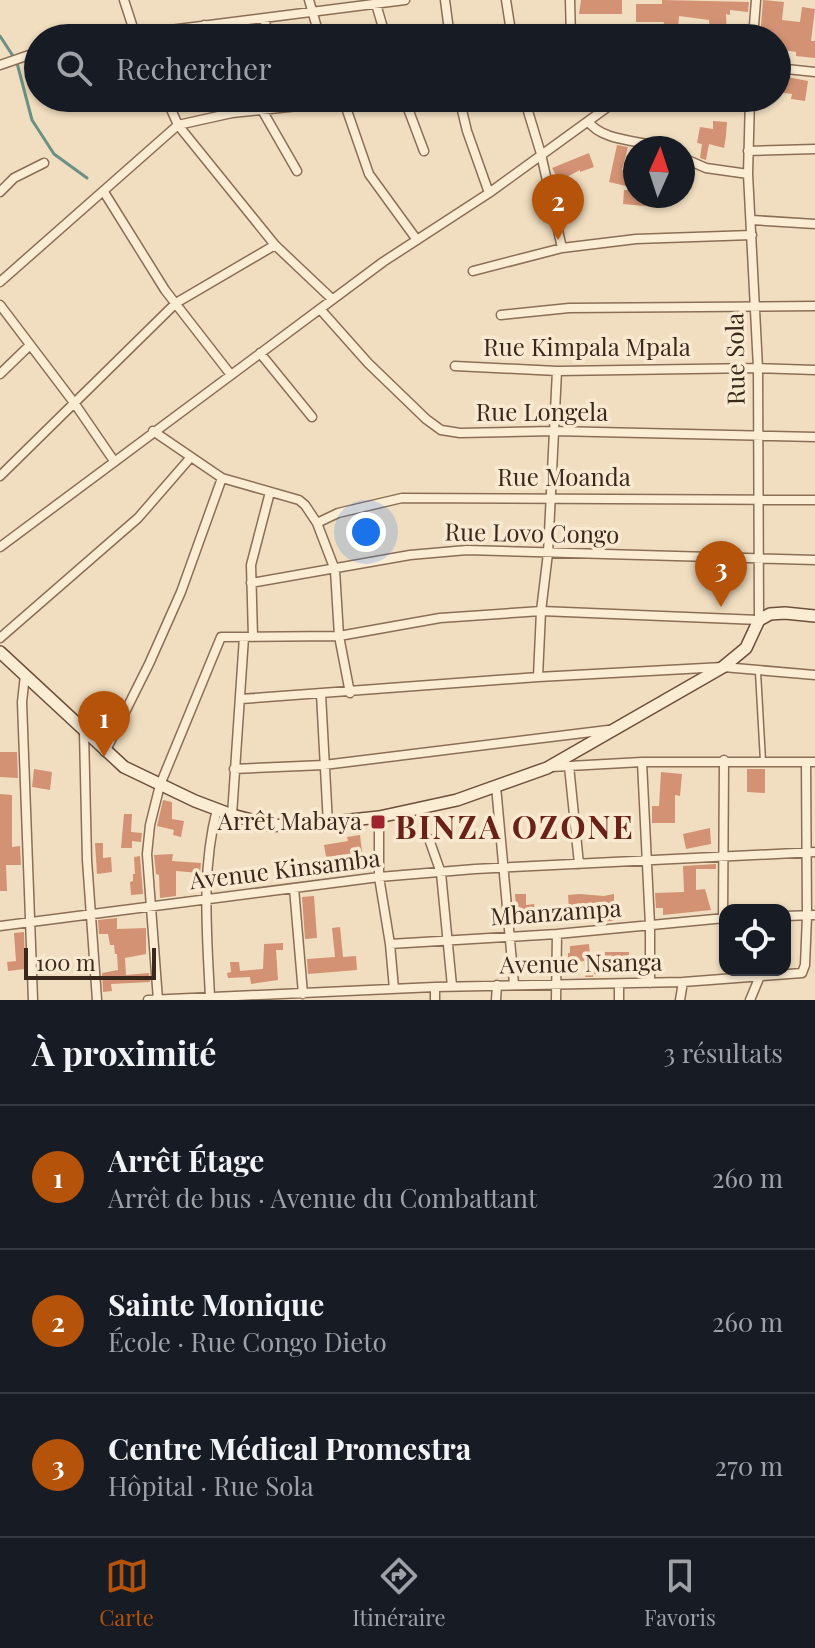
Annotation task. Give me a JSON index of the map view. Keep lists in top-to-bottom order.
{
  "streets": {
    "street": [
      "Rue Kimpala Mpala",
      "Rue Sola",
      "Rue Longela",
      "Rue Moanda",
      "Rue Lovo Congo",
      "Avenue Kinsamba",
      "Mbanzampa",
      "Avenue Nsanga"
    ]
  },
  "crossings": [
    ["Rue Kimpala Mpala", "Rue Sola"],
    ["Rue Sola", "Rue Longela"],
    ["Rue Sola", "Rue Moanda"],
    ["Rue Sola", "Rue Lovo Congo"],
    ["Avenue Kinsamba", "Avenue Nsanga"]
  ],
  "districts": ["BINZA OZONE"],
  "places": {
    "transit": ["Arrêt Mabaya"]
  },
  "scale_bar": "100 m",
  "north": "top",
  "page": {
    "search": "Rechercher",
    "pins": ["2", "3", "1"],
    "scale": "100 m",
    "heading": ["À proximité", "3 résultats"],
    "list": [
      {
        "mark": "1",
        "name": "Arrêt Étage",
        "note": "Arrêt de bus · Avenue du Combattant",
        "value": "260 m"
      },
      {
        "mark": "2",
        "name": "Sainte Monique",
        "note": "École · Rue Congo Dieto",
        "value": "260 m"
      },
      {
        "mark": "3",
        "name": "Centre Médical Promestra",
        "note": "Hôpital · Rue Sola",
        "value": "270 m"
      }
    ],
    "nav": ["Carte", "Itinéraire", "Favoris"]
  }
}
